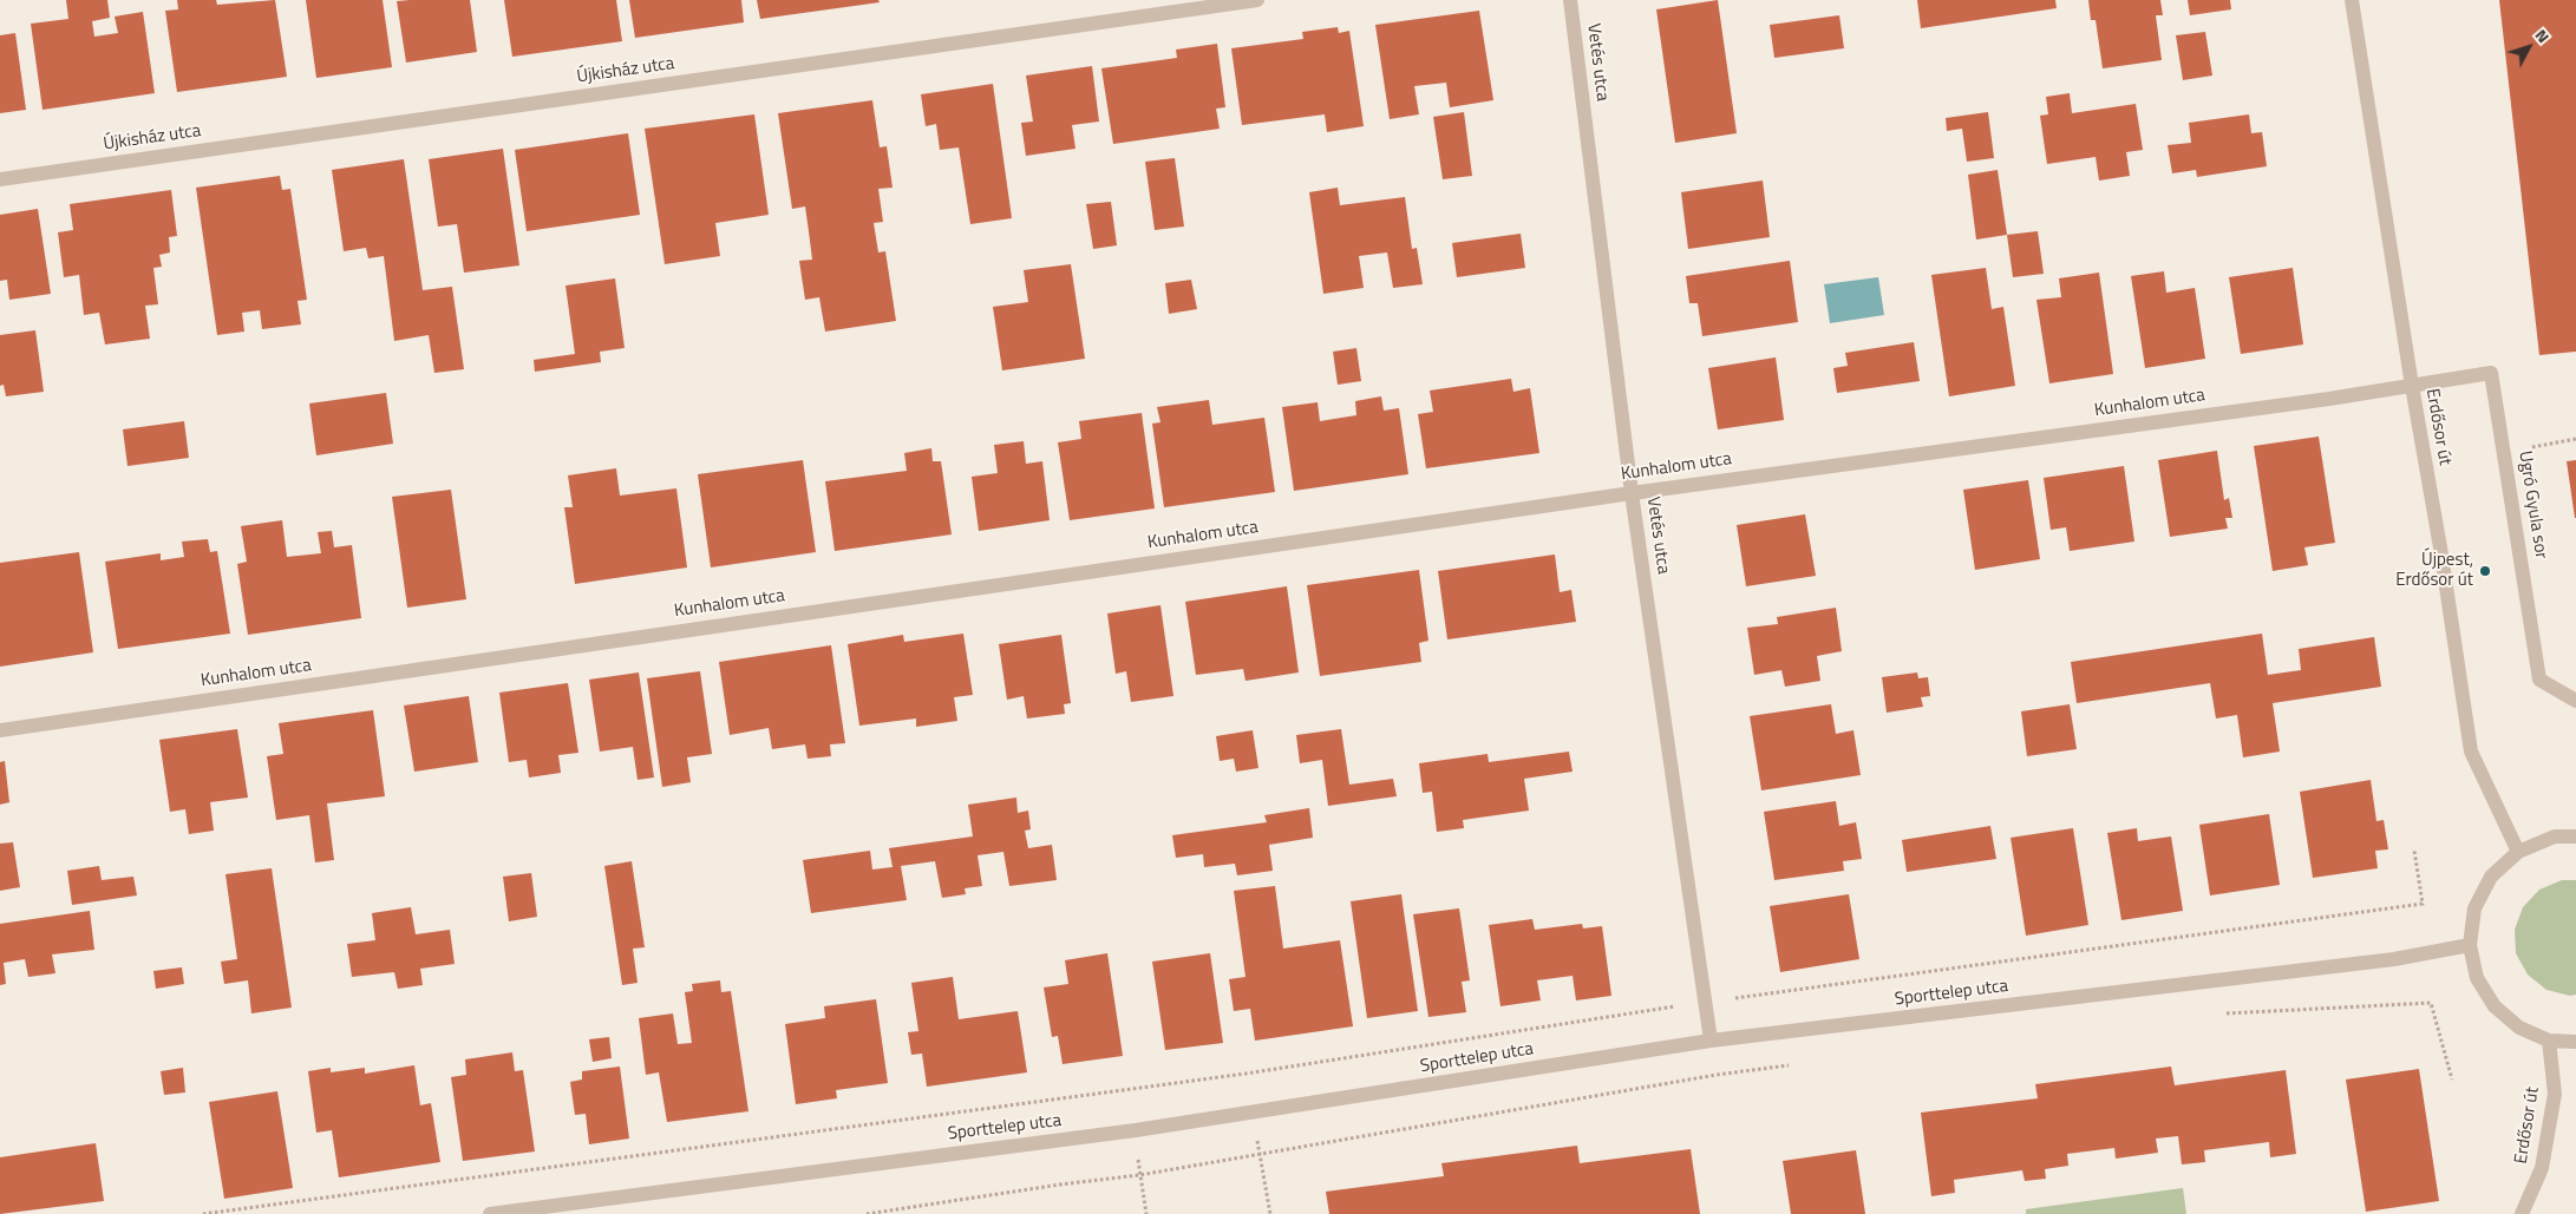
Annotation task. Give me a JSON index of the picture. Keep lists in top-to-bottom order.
{
  "streets": {
    "street": [
      "Vetés utca",
      "Újkisház utca",
      "Kunhalom utca",
      "Erdősor út",
      "Ugró Gyula sor",
      "Sporttelep utca"
    ]
  },
  "crossings": [
    ["Vetés utca", "Kunhalom utca"],
    ["Vetés utca", "Sporttelep utca"],
    ["Kunhalom utca", "Erdősor út"],
    ["Kunhalom utca", "Ugró Gyula sor"],
    ["Erdősor út", "Ugró Gyula sor"]
  ],
  "places": ["Újpest, Erdősor út"],
  "north": "top right"
}
